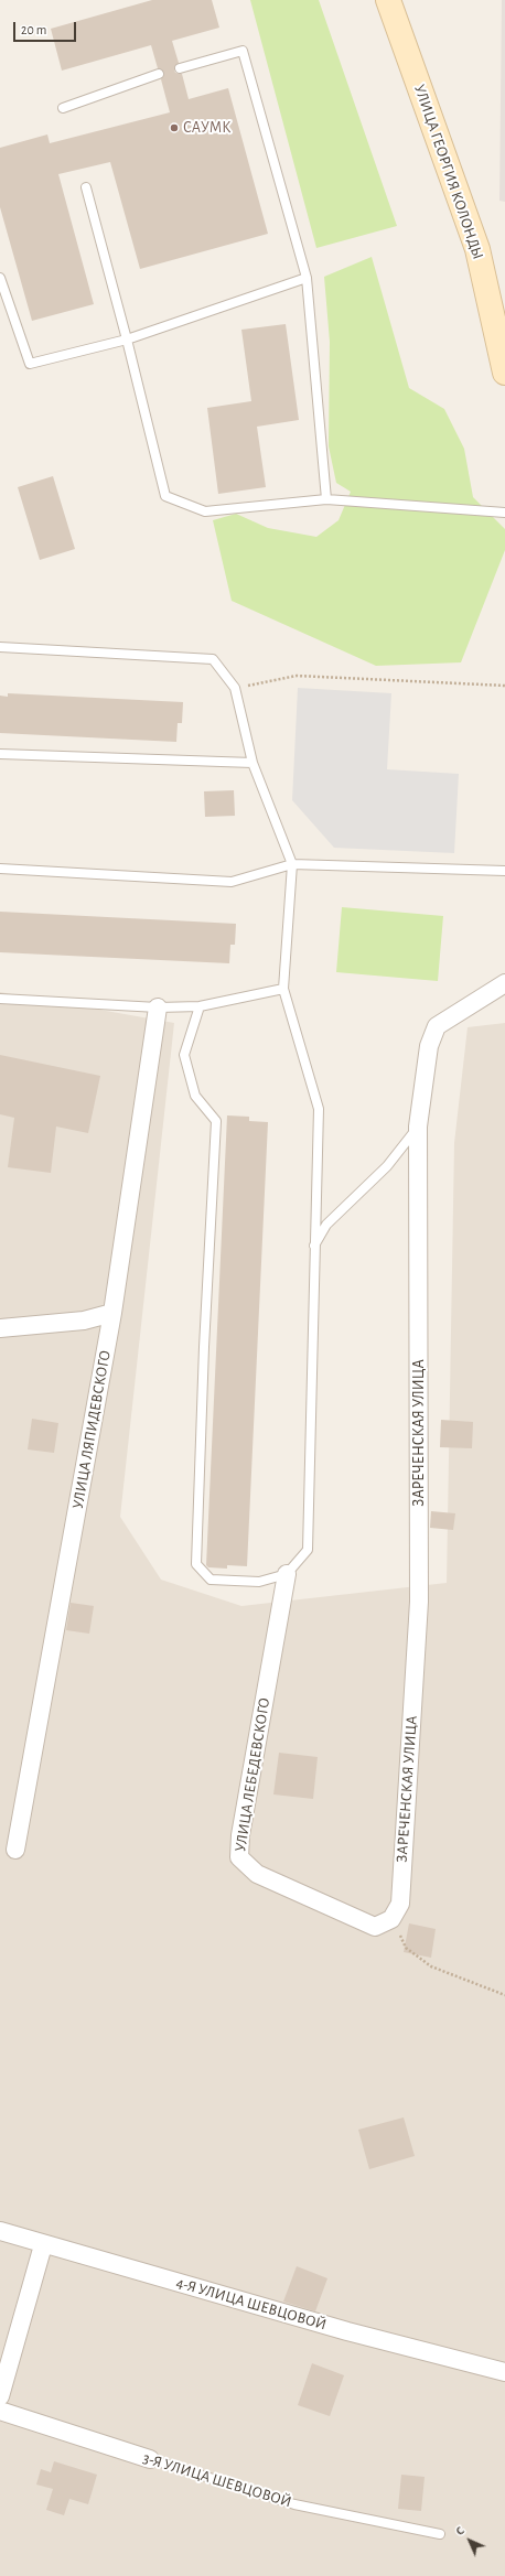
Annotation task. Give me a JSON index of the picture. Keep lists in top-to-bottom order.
{
  "streets": {
    "main road": ["УЛИЦА ГЕОРГИЯ КОЛОНДЫ"],
    "street": [
      "УЛИЦА ЛЯПИДЕВСКОГО",
      "ЗАРЕЧЕНСКАЯ УЛИЦА",
      "УЛИЦА ЛЕБЕДЕВСКОГО",
      "4-Я УЛИЦА ШЕВЦОВОЙ",
      "3-Я УЛИЦА ШЕВЦОВОЙ"
    ]
  },
  "crossings": [
    ["ЗАРЕЧЕНСКАЯ УЛИЦА", "УЛИЦА ЛЕБЕДЕВСКОГО"]
  ],
  "places": ["САУМК"],
  "scale_bar": "20 m",
  "north": "top left"
}
